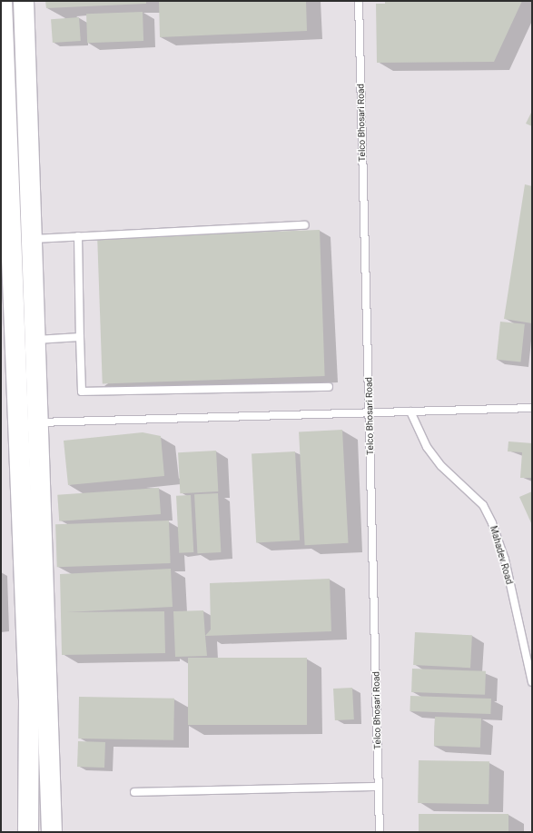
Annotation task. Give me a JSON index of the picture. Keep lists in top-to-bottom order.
{
  "streets": {
    "lane": ["Telco Bhosari Road", "Mahadev Road"]
  }
}
